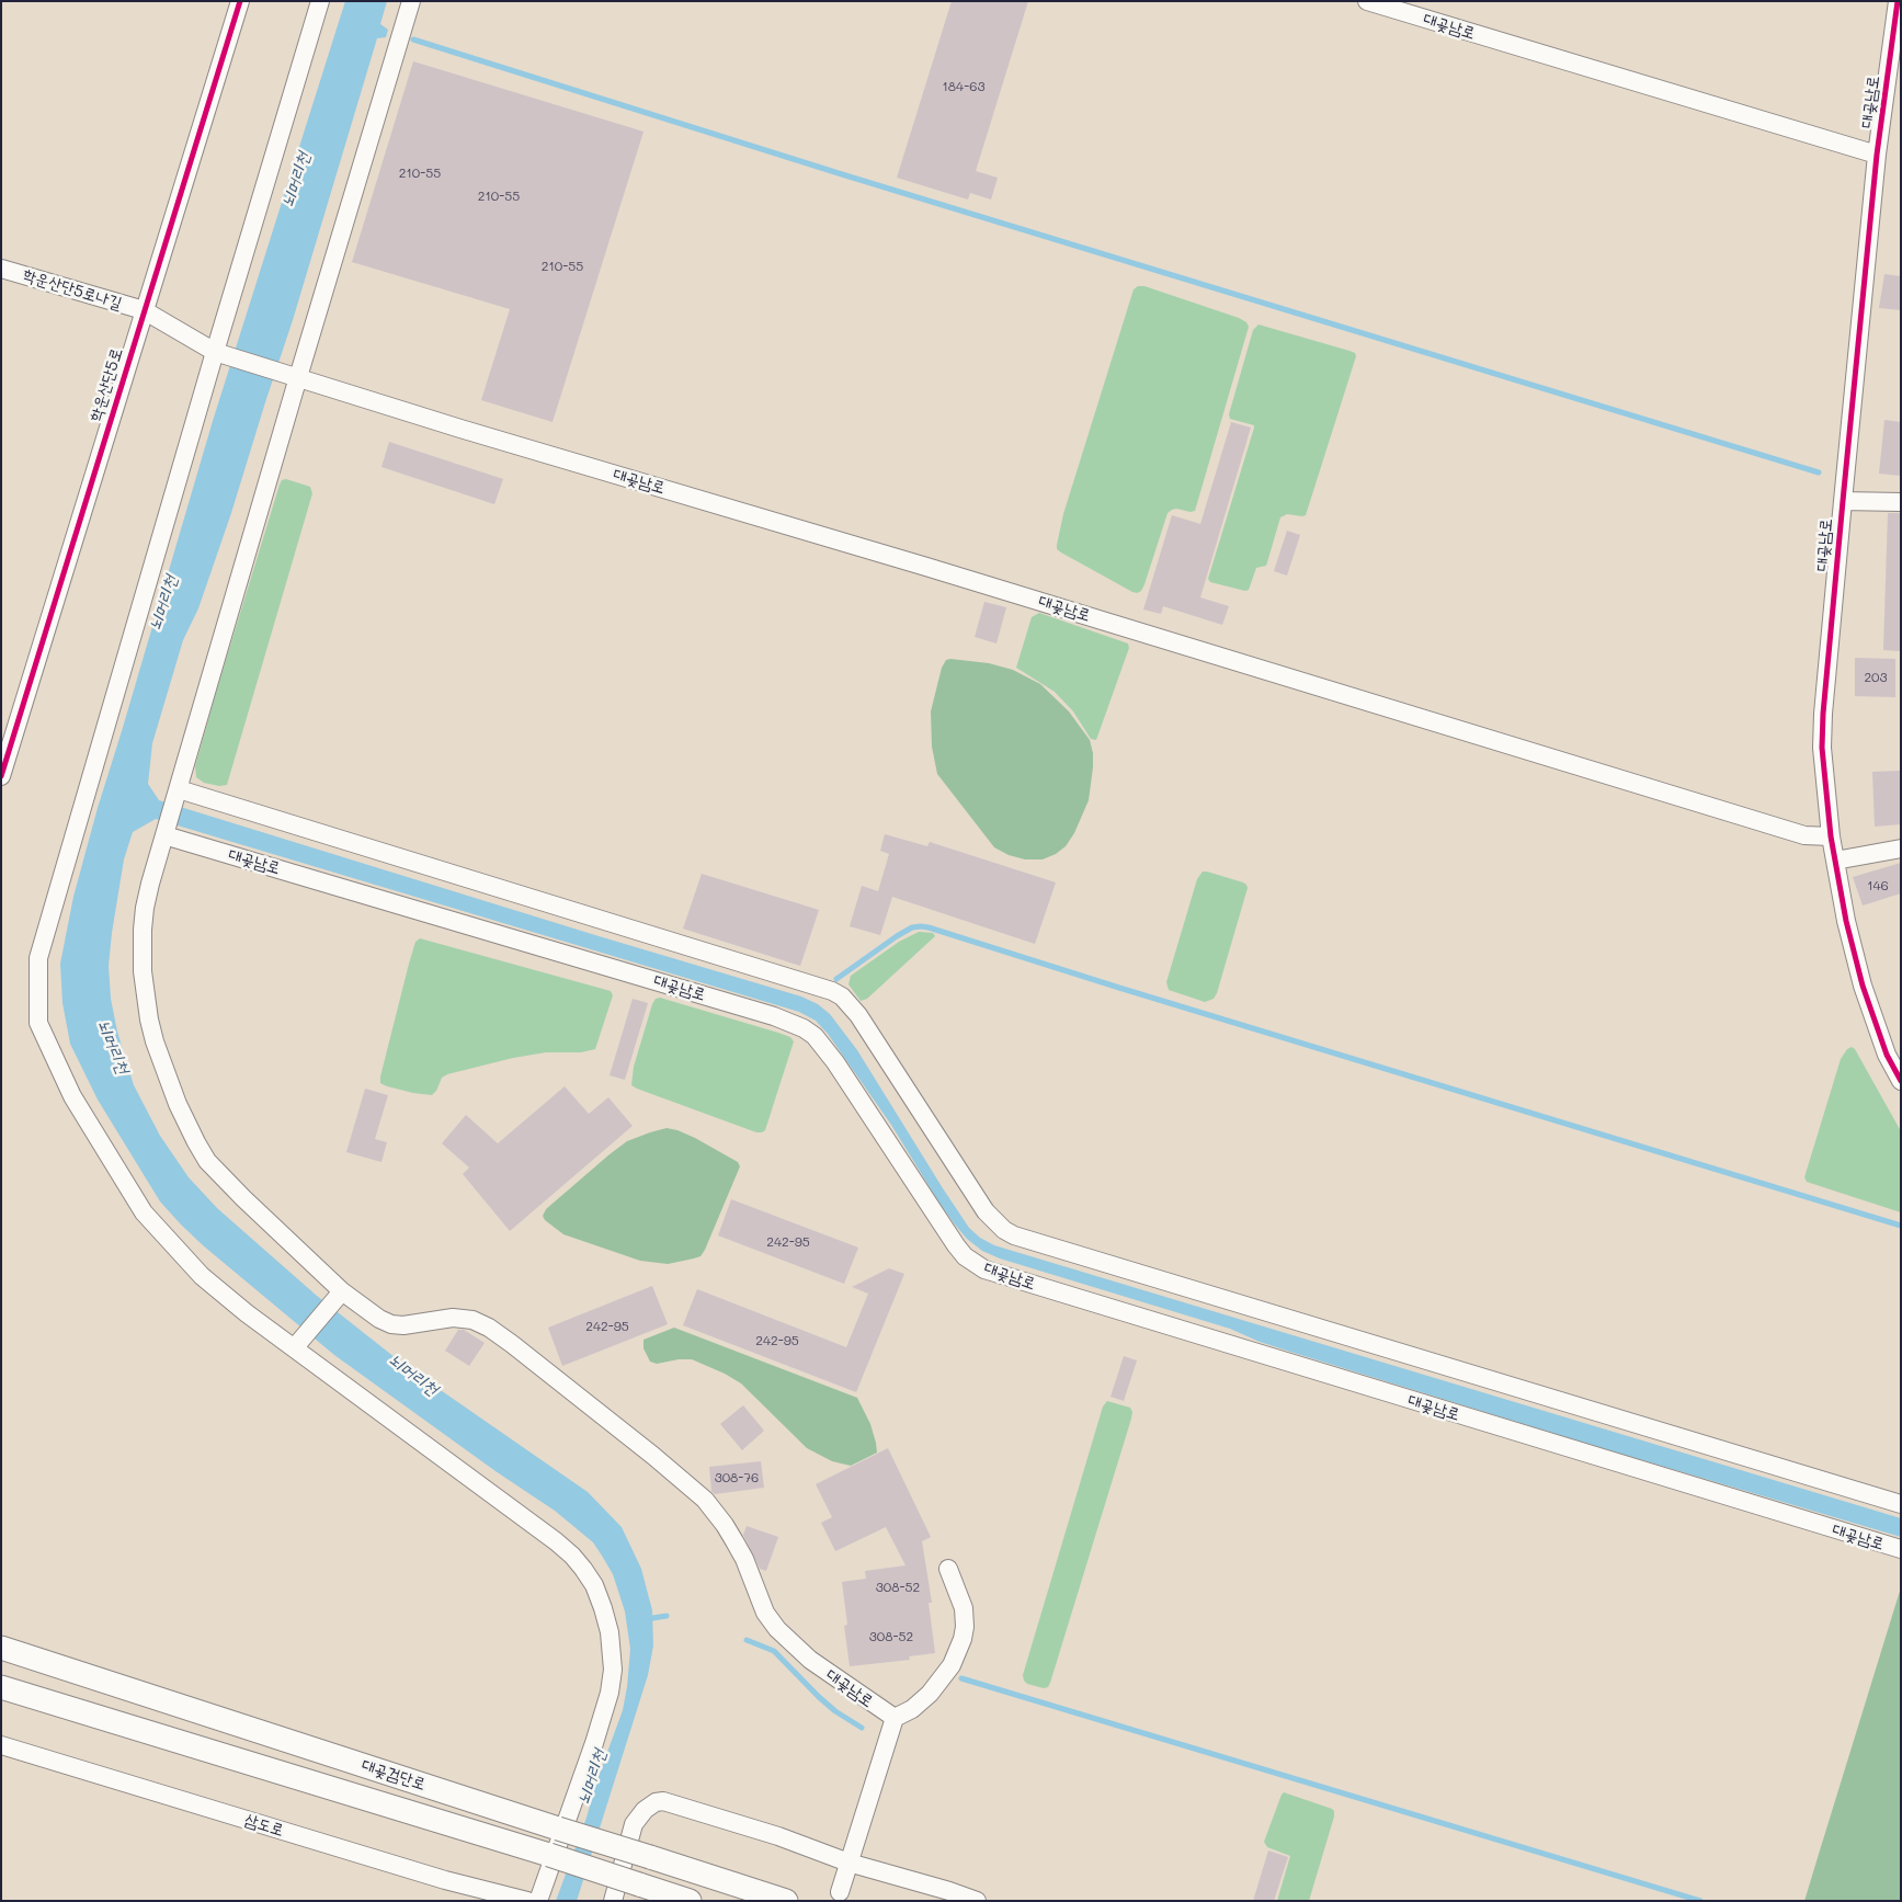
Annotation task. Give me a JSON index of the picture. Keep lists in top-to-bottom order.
{
  "streets": {
    "main road": ["대곶검단로"],
    "street": [
      "대곶남로",
      "학운산단5로나길",
      "학운산단5로",
      "삼도로"
    ]
  },
  "crossings": [
    ["대곶남로", "학운산단5로나길"],
    ["학운산단5로나길", "학운산단5로"]
  ],
  "water": ["뇌머리천"],
  "house_numbers": [
    "184-63",
    "210-55",
    "210-55",
    "210-55",
    "203",
    "146",
    "242-95",
    "242-95",
    "242-95",
    "308-76",
    "308-52",
    "308-52"
  ]
}
